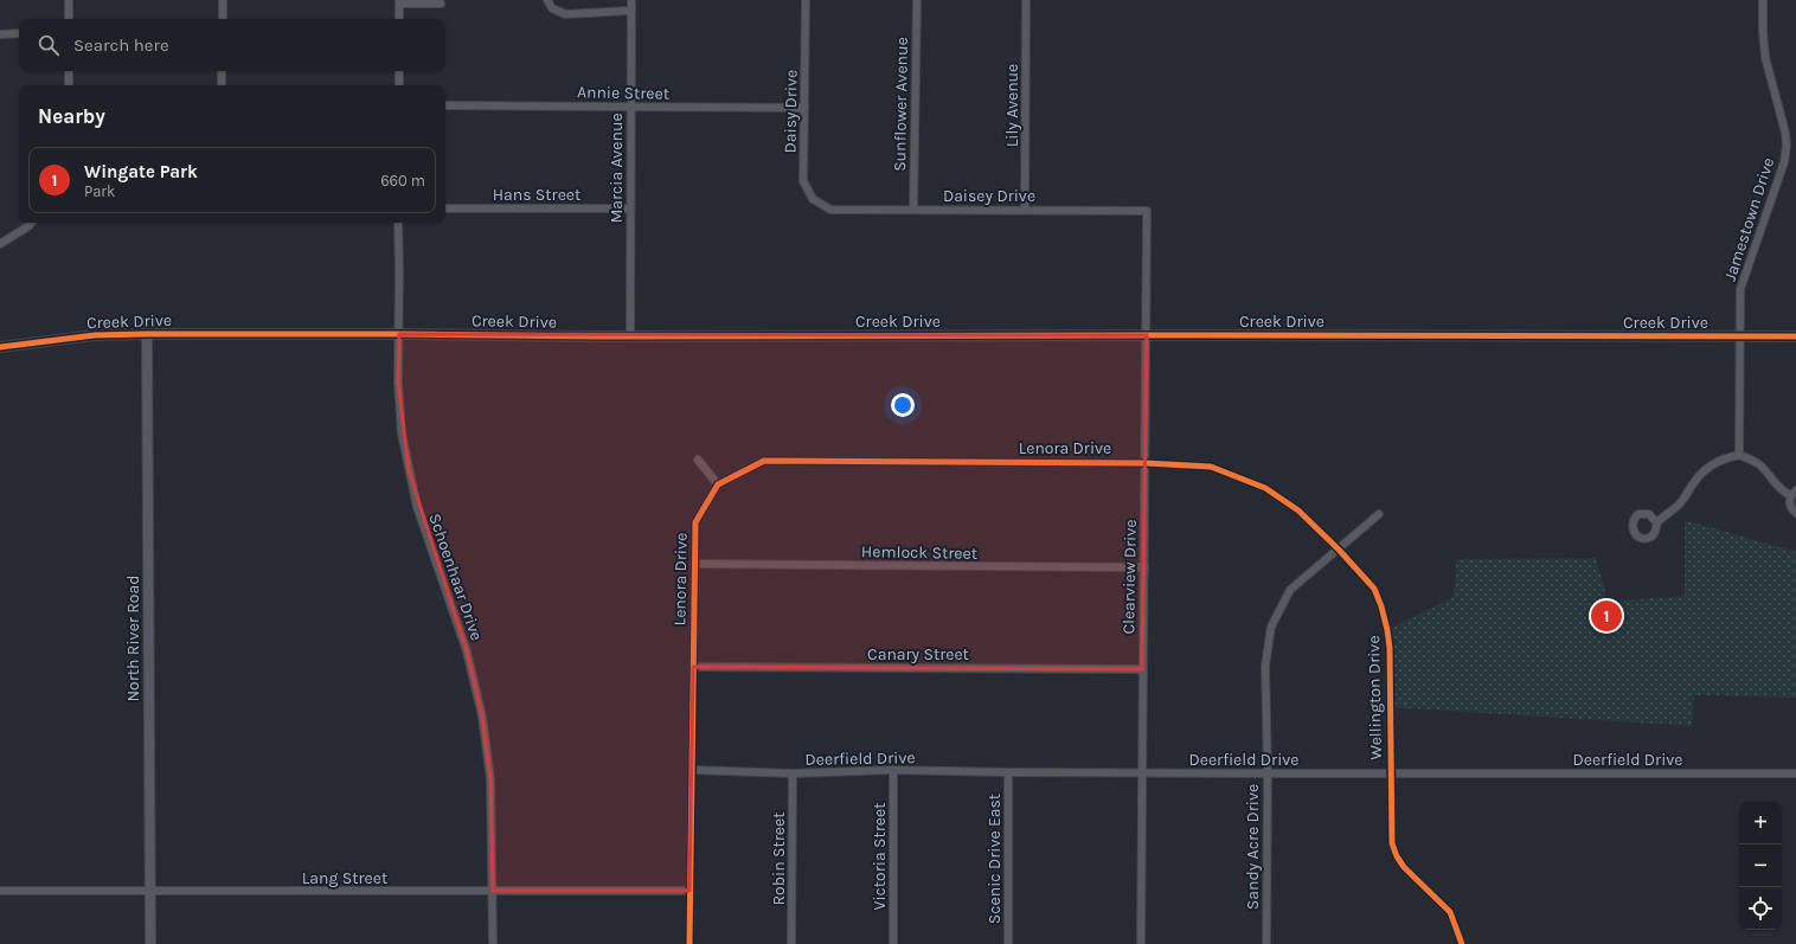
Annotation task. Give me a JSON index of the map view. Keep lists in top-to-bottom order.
{
  "streets": {
    "street": [
      "Annie Street",
      "Sunflower Avenue",
      "Lily Avenue",
      "Daisy Drive",
      "Marcia Avenue",
      "Hans Street",
      "Daisey Drive",
      "Jamestown Drive",
      "Creek Drive",
      "Lenora Drive",
      "Hemlock Street",
      "Schoenhaar Drive",
      "Clearview Drive",
      "North River Road",
      "Canary Street",
      "Wellington Drive",
      "Deerfield Drive",
      "Sandy Acre Drive",
      "Victoria Street",
      "Robin Street",
      "Scenic Drive East",
      "Lang Street"
    ]
  },
  "crossings": [
    ["Annie Street", "Daisy Drive"],
    ["Annie Street", "Marcia Avenue"],
    ["Sunflower Avenue", "Daisey Drive"],
    ["Lily Avenue", "Daisey Drive"],
    ["Daisy Drive", "Daisey Drive"],
    ["Marcia Avenue", "Hans Street"],
    ["Marcia Avenue", "Creek Drive"],
    ["Daisey Drive", "Clearview Drive"],
    ["Jamestown Drive", "Creek Drive"],
    ["Creek Drive", "Schoenhaar Drive"],
    ["Creek Drive", "Clearview Drive"],
    ["Creek Drive", "North River Road"],
    ["Lenora Drive", "Hemlock Street"],
    ["Lenora Drive", "Clearview Drive"],
    ["Lenora Drive", "Canary Street"],
    ["Lenora Drive", "Wellington Drive"],
    ["Lenora Drive", "Deerfield Drive"],
    ["Lenora Drive", "Lang Street"],
    ["Hemlock Street", "Clearview Drive"],
    ["Schoenhaar Drive", "Lang Street"],
    ["Clearview Drive", "Canary Street"],
    ["Clearview Drive", "Wellington Drive"],
    ["Clearview Drive", "Deerfield Drive"],
    ["North River Road", "Lang Street"],
    ["Wellington Drive", "Deerfield Drive"],
    ["Wellington Drive", "Sandy Acre Drive"],
    ["Deerfield Drive", "Sandy Acre Drive"],
    ["Deerfield Drive", "Victoria Street"],
    ["Deerfield Drive", "Robin Street"],
    ["Deerfield Drive", "Scenic Drive East"]
  ],
  "page": {
    "search": "Search here",
    "heading": "Nearby",
    "list": [
      {
        "mark": "1",
        "name": "Wingate Park",
        "note": "Park",
        "value": "660 m"
      }
    ],
    "pins": "1",
    "map_buttons": ["+", "−"]
  }
}
